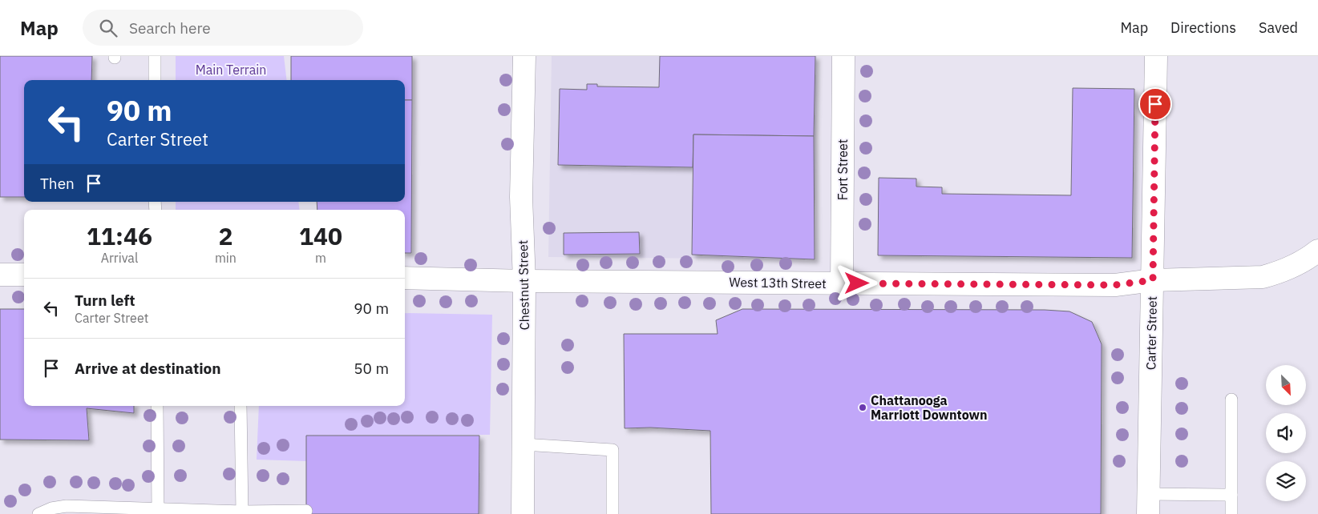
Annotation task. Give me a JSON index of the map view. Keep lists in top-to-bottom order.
{
  "streets": {
    "main road": [
      "Fort Street",
      "West 13th Street",
      "Chestnut Street",
      "Carter Street"
    ]
  },
  "crossings": [
    ["Fort Street", "West 13th Street"],
    ["West 13th Street", "Chestnut Street"],
    ["West 13th Street", "Carter Street"]
  ],
  "parks": ["Main Terrain"],
  "places": ["Chattanooga Marriott Downtown"],
  "north": "bottom right",
  "page": {
    "header": "Map",
    "search": "Search here",
    "nav": ["Map", "Directions", "Saved"],
    "turn": ["90 m", "Carter Street"],
    "then": "Then",
    "eta": [
      "11:46",
      "Arrival",
      "2",
      "min",
      "140",
      "m"
    ],
    "list": [
      {
        "name": "Turn left",
        "note": "Carter Street",
        "value": "90 m"
      },
      {
        "name": "Arrive at destination",
        "value": "50 m"
      }
    ]
  }
}
